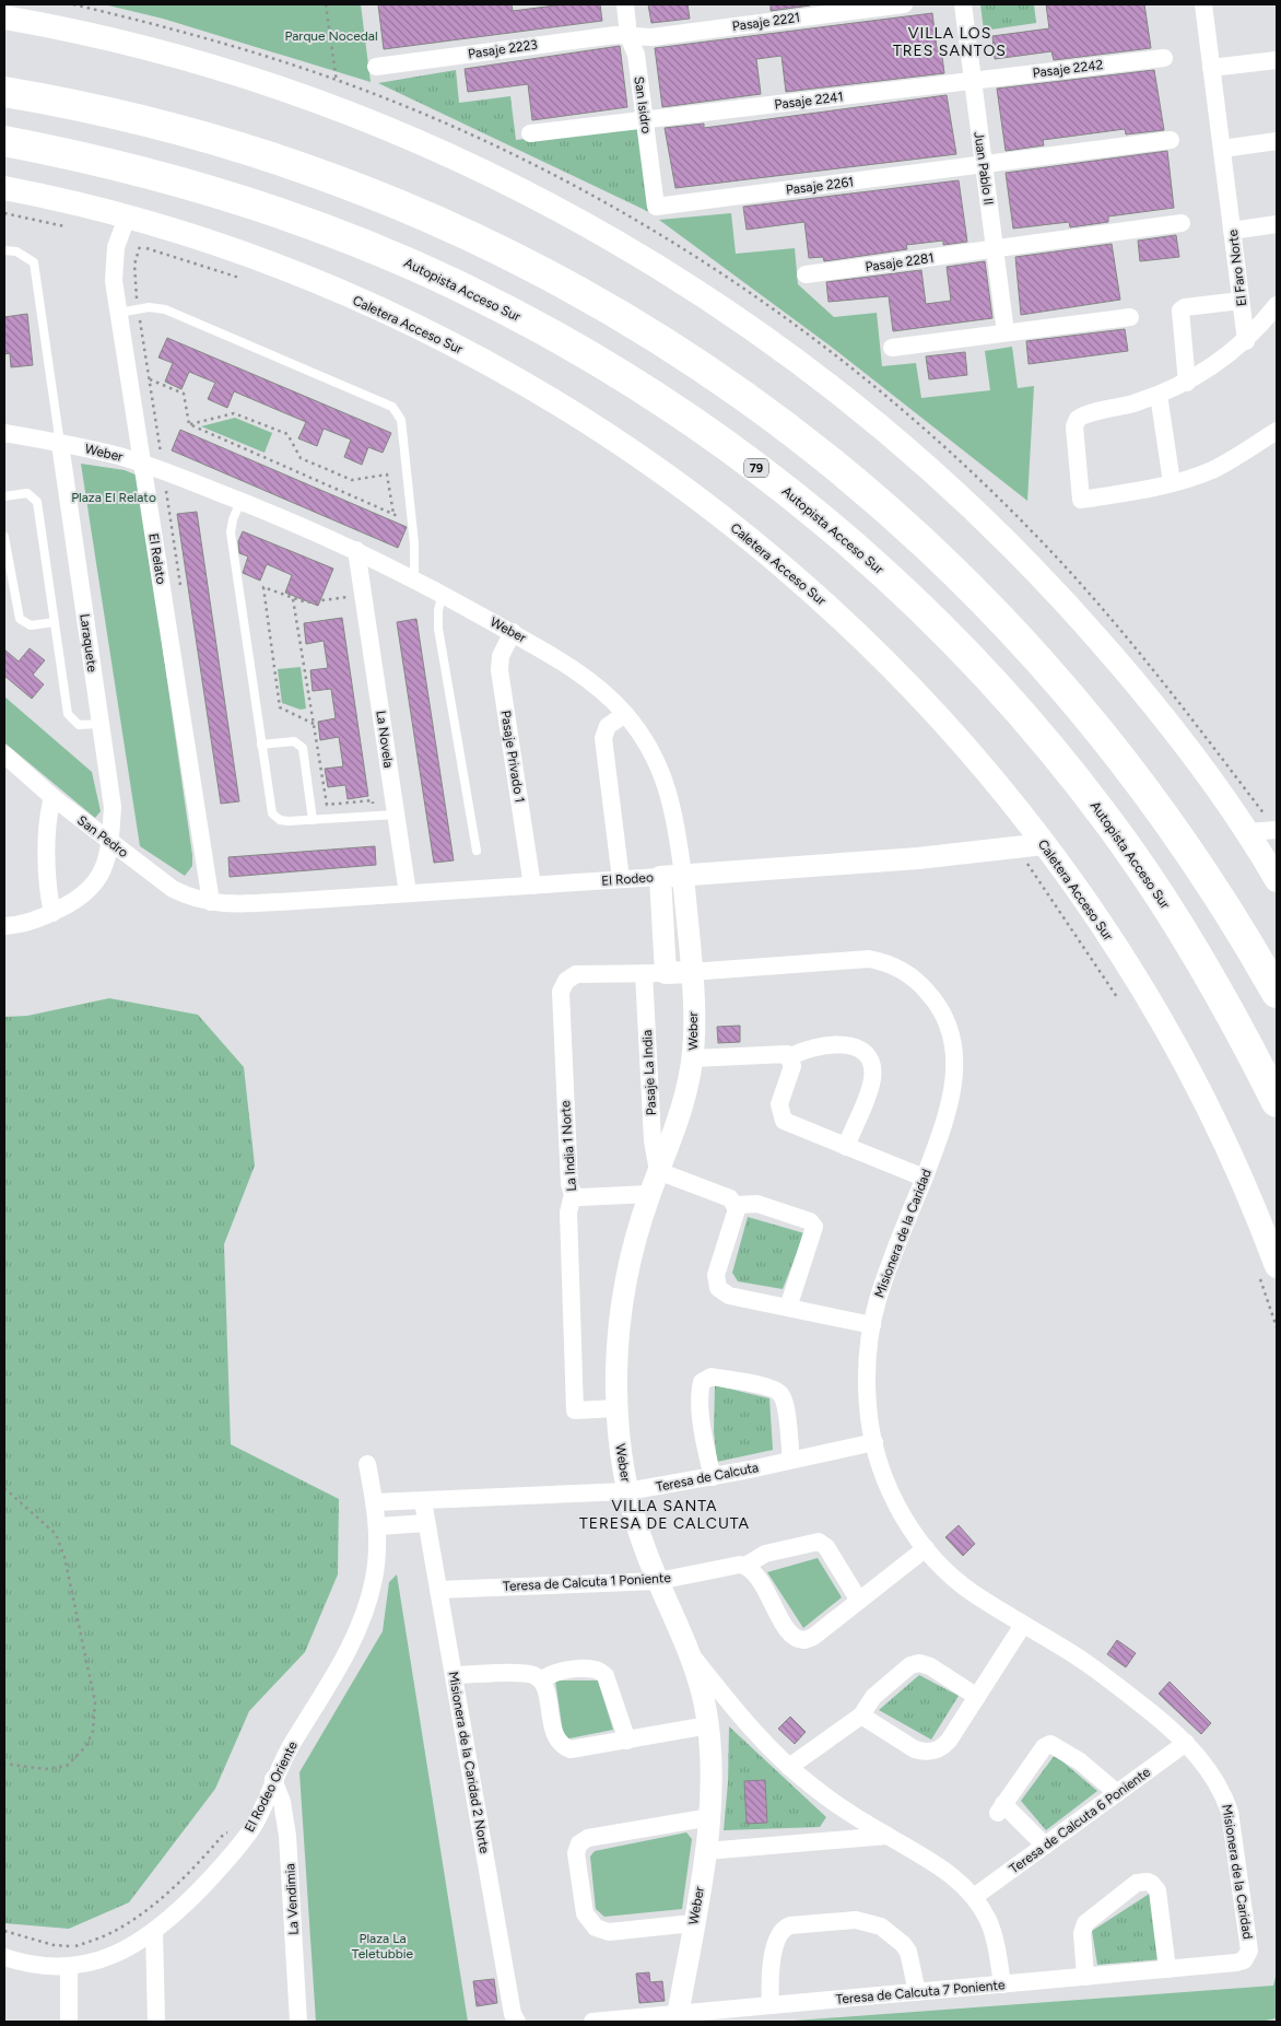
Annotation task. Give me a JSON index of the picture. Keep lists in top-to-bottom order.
{
  "streets": {
    "highway": ["Autopista Acceso Sur", "79"],
    "main road": ["Caletera Acceso Sur"],
    "street": [
      "Pasaje 2221",
      "Pasaje 2223",
      "Pasaje 2242",
      "Pasaje 2241",
      "San Isidro",
      "Juan Pablo II",
      "Pasaje 2261",
      "Pasaje 2281",
      "El Faro Norte",
      "Weber",
      "El Relato",
      "Laraquete",
      "La Novela",
      "Pasaje Privado 1",
      "San Pedro",
      "El Rodeo",
      "Pasaje La India",
      "La India 1 Norte",
      "Misionera de la Caridad",
      "Teresa de Calcuta",
      "Teresa de Calcuta 1 Poniente",
      "Misionera de la Caridad 2 Norte",
      "El Rodeo Oriente",
      "Teresa de Calcuta 6 Poniente",
      "La Vendimia",
      "Teresa de Calcuta 7 Poniente"
    ]
  },
  "crossings": [
    ["Pasaje 2221", "Pasaje 2223"],
    ["Pasaje 2221", "San Isidro"],
    ["Pasaje 2223", "San Isidro"],
    ["Pasaje 2242", "Pasaje 2241"],
    ["Pasaje 2242", "Juan Pablo II"],
    ["Pasaje 2241", "San Isidro"],
    ["Pasaje 2241", "Juan Pablo II"],
    ["San Isidro", "Pasaje 2261"],
    ["Juan Pablo II", "Pasaje 2261"],
    ["Juan Pablo II", "Pasaje 2281"],
    ["Caletera Acceso Sur", "El Relato"],
    ["Caletera Acceso Sur", "El Rodeo"],
    ["Weber", "El Relato"],
    ["Weber", "Laraquete"],
    ["Weber", "La Novela"],
    ["Weber", "Pasaje Privado 1"],
    ["Weber", "El Rodeo"],
    ["Weber", "Pasaje La India"],
    ["Weber", "La India 1 Norte"],
    ["Weber", "Misionera de la Caridad"],
    ["Weber", "Teresa de Calcuta"],
    ["Weber", "Teresa de Calcuta 1 Poniente"],
    ["Weber", "Teresa de Calcuta 7 Poniente"],
    ["El Relato", "San Pedro"],
    ["El Relato", "El Rodeo"],
    ["Laraquete", "San Pedro"],
    ["La Novela", "El Rodeo"],
    ["Pasaje Privado 1", "El Rodeo"],
    ["San Pedro", "El Rodeo"],
    ["Pasaje La India", "La India 1 Norte"],
    ["Misionera de la Caridad", "Teresa de Calcuta"],
    ["Misionera de la Caridad", "Teresa de Calcuta 6 Poniente"],
    ["Misionera de la Caridad", "Teresa de Calcuta 7 Poniente"],
    ["Teresa de Calcuta", "Misionera de la Caridad 2 Norte"],
    ["Teresa de Calcuta", "El Rodeo Oriente"],
    ["Teresa de Calcuta 1 Poniente", "Misionera de la Caridad 2 Norte"],
    ["El Rodeo Oriente", "La Vendimia"]
  ],
  "districts": ["VILLA LOS TRES SANTOS", "VILLA SANTA TERESA DE CALCUTA"],
  "parks": ["Parque Nocedal", "Plaza El Relato", "Plaza La Teletubbie"]
}
